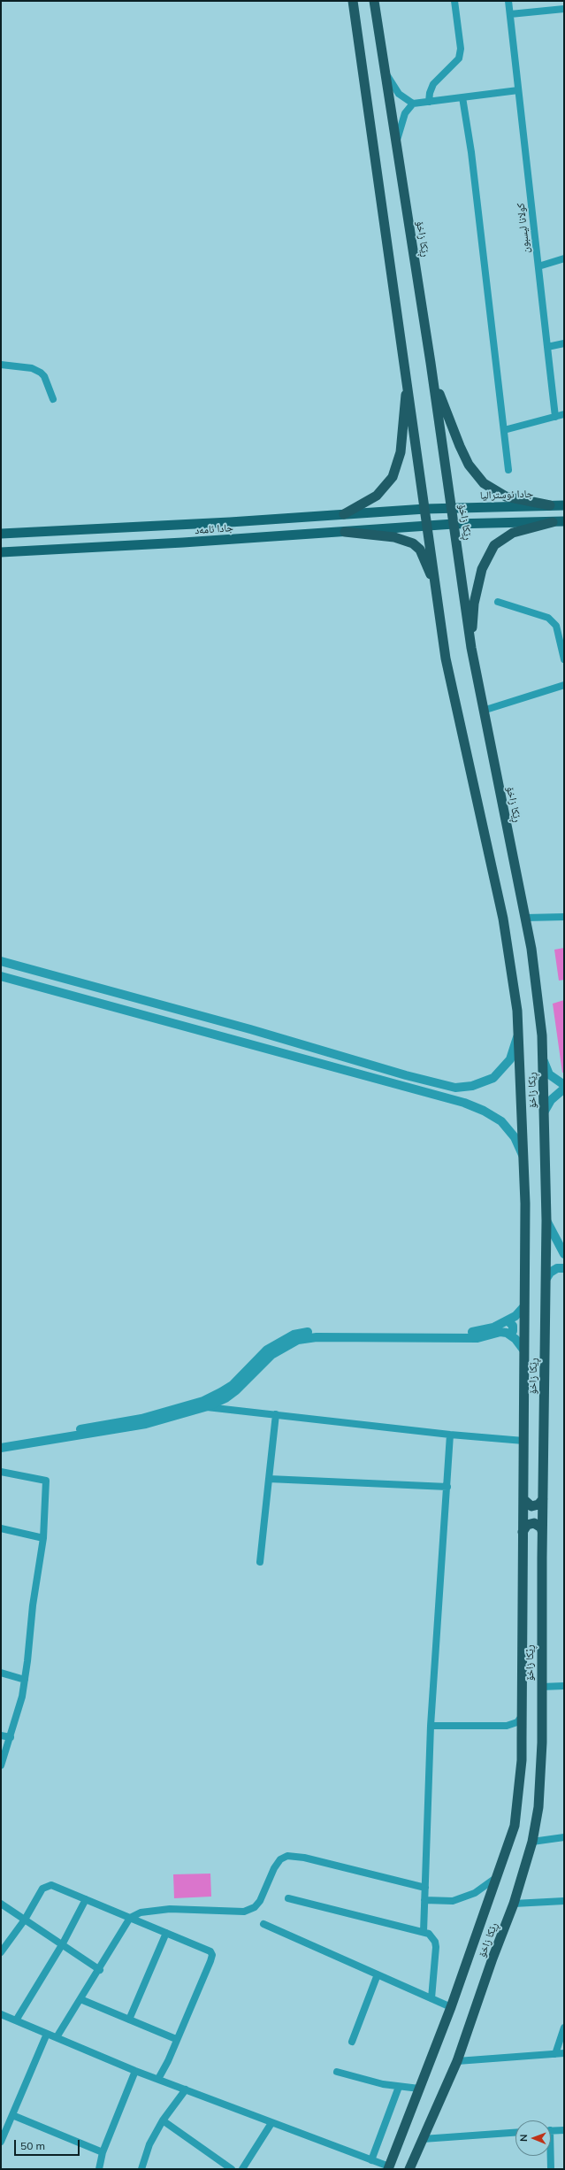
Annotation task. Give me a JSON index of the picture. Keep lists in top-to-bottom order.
{
  "streets": {
    "highway": ["ڕێکا زاخۆ"],
    "main road": ["جادا ئوسترالیا", "جادا ئامەد"],
    "street": ["كولانا ليسبون"]
  },
  "crossings": [
    ["ڕێکا زاخۆ", "جادا ئوسترالیا"],
    ["ڕێکا زاخۆ", "جادا ئامەد"],
    ["جادا ئوسترالیا", "جادا ئامەد"]
  ],
  "scale_bar": "50 m",
  "north": "left"
}
